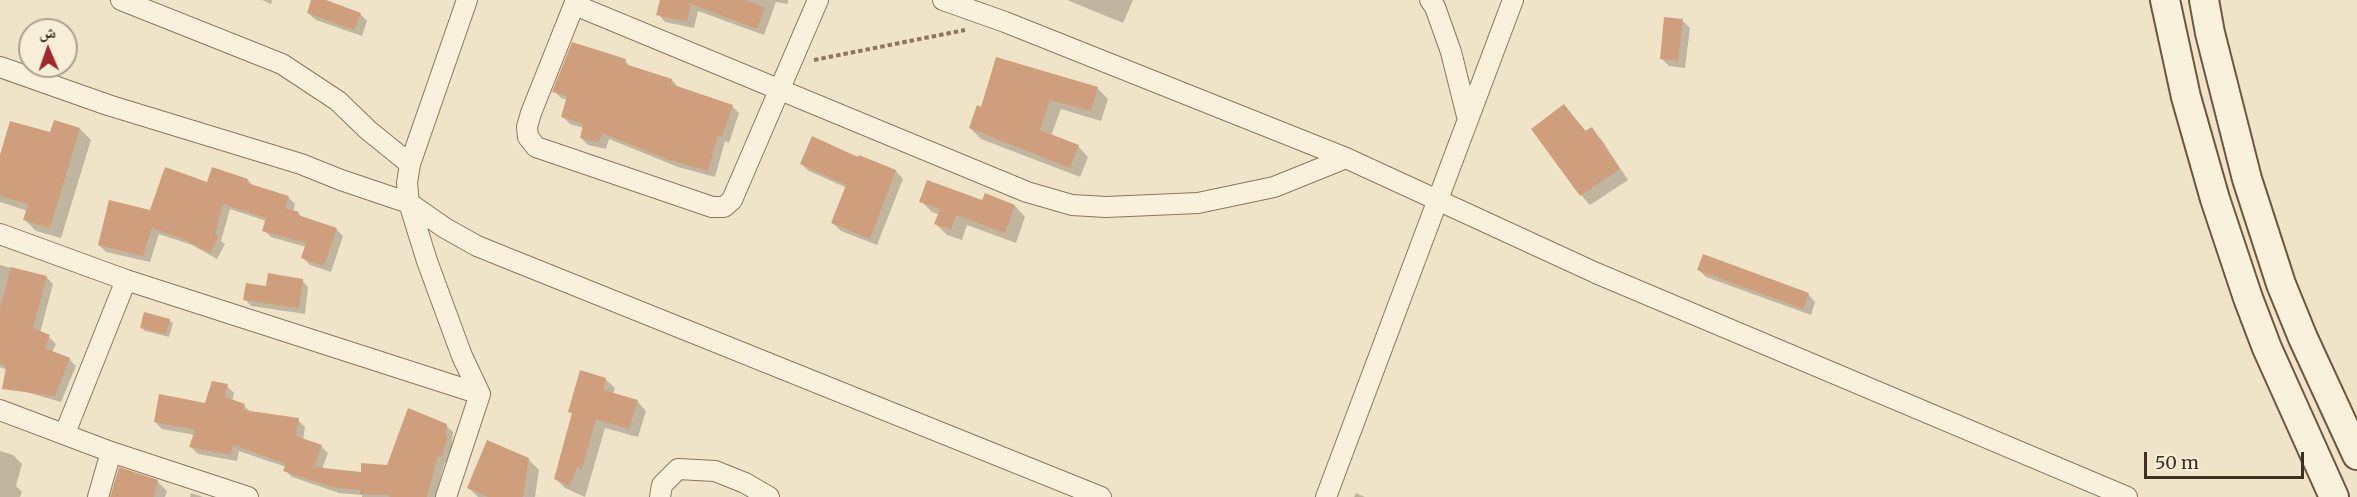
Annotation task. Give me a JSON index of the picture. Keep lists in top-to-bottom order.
{
  "scale_bar": "50 m",
  "north": "top"
}
